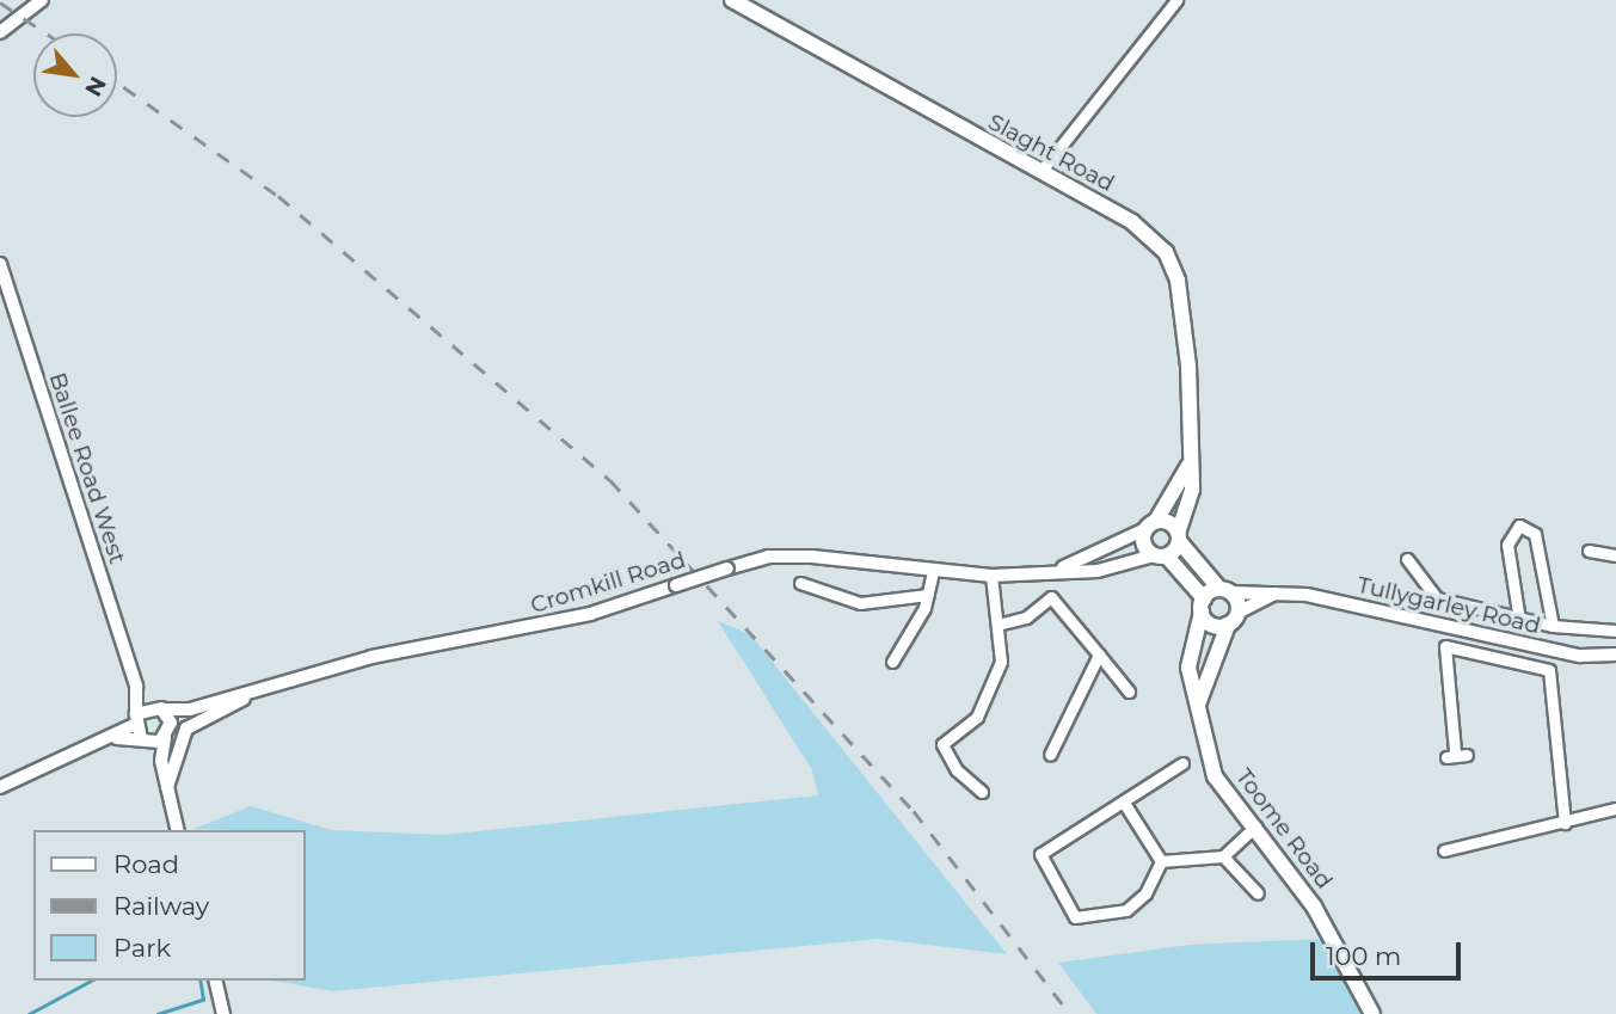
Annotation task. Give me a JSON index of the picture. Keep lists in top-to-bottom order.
{
  "streets": {
    "main road": ["Slaght Road", "Toome Road"],
    "street": ["Ballee Road West", "Cromkill Road", "Tullygarley Road"]
  },
  "crossings": [
    ["Slaght Road", "Cromkill Road"],
    ["Ballee Road West", "Cromkill Road"]
  ],
  "legend": ["Road", "Railway", "Park"],
  "scale_bar": "100 m",
  "north": "bottom right"
}
